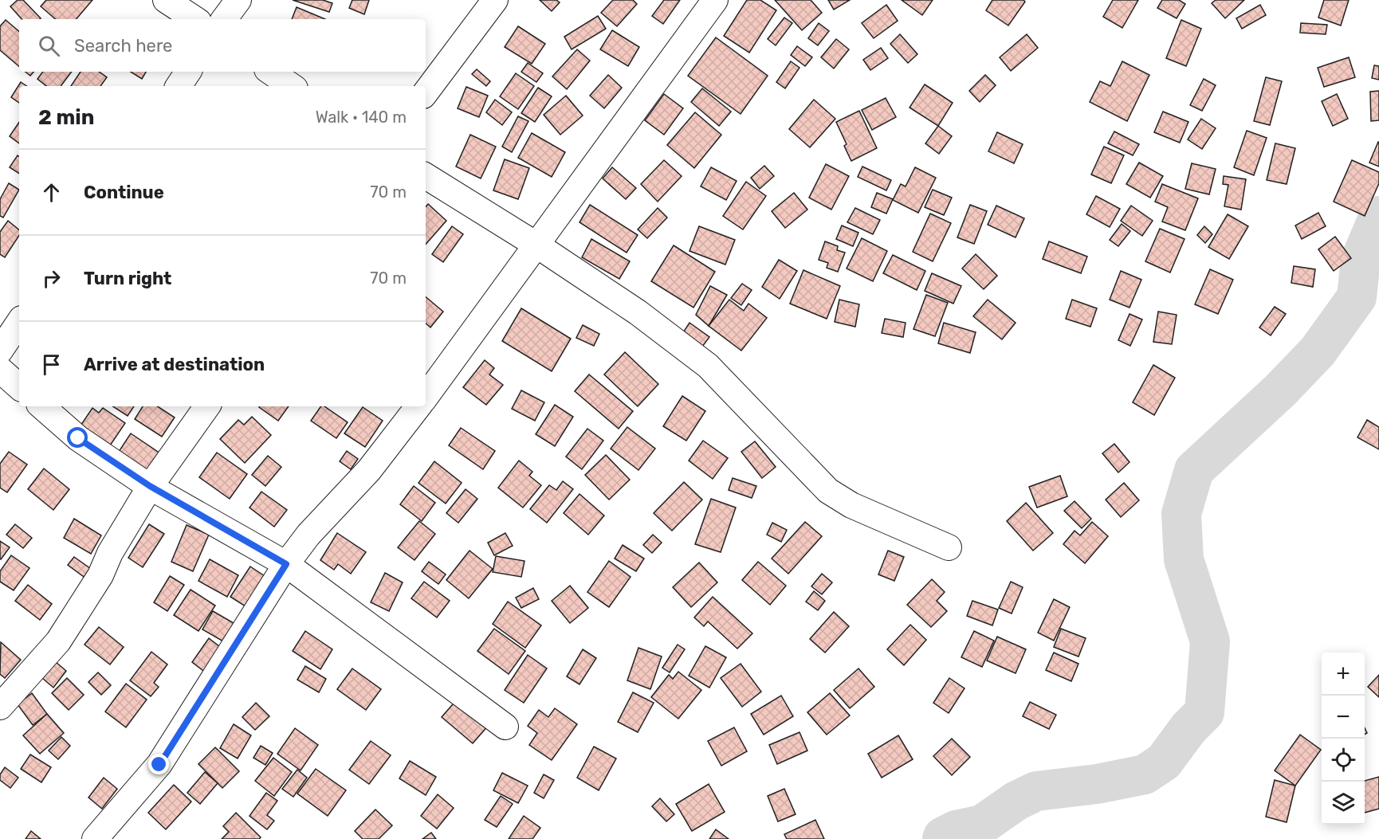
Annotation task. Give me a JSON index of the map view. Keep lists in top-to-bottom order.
{
  "page": {
    "search": "Search here",
    "heading": ["2 min", "Walk · 140 m"],
    "list": [
      ["Continue", "70 m"],
      ["Turn right", "70 m"],
      "Arrive at destination"
    ],
    "map_buttons": ["+", "−"]
  }
}
